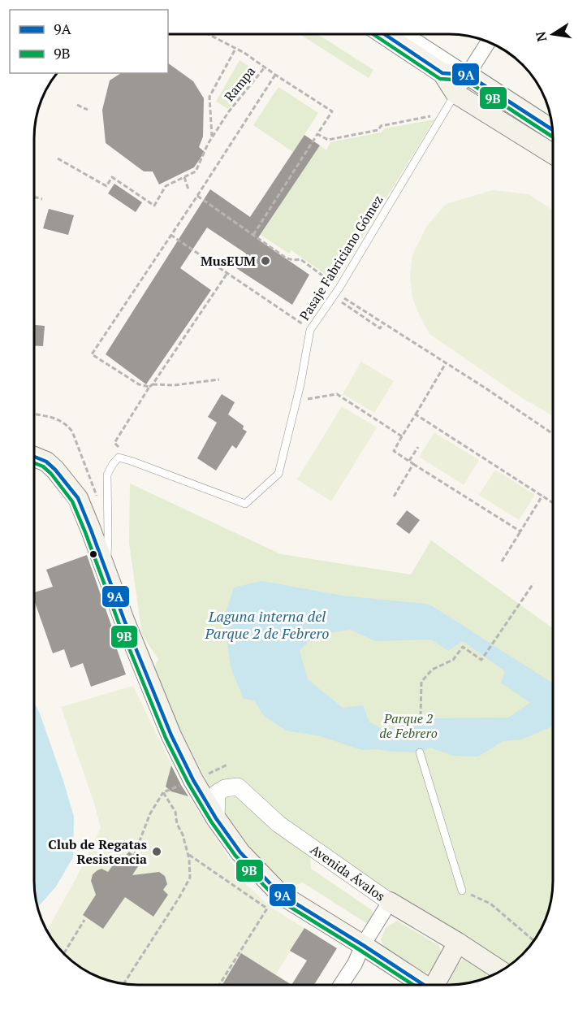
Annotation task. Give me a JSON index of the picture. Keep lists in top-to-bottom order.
{
  "streets": {
    "main road": ["Avenida Ávalos"],
    "lane": ["Pasaje Fabriciano Gómez"],
    "path": ["Rampa"]
  },
  "water": ["Laguna interna del Parque 2 de Febrero"],
  "parks": ["Parque 2 de Febrero"],
  "places": ["MusEUM", "Club de Regatas Resistencia"],
  "lines": ["transit line 9A", "transit line 9B"],
  "legend": ["9A", "9B"],
  "north": "left"
}
